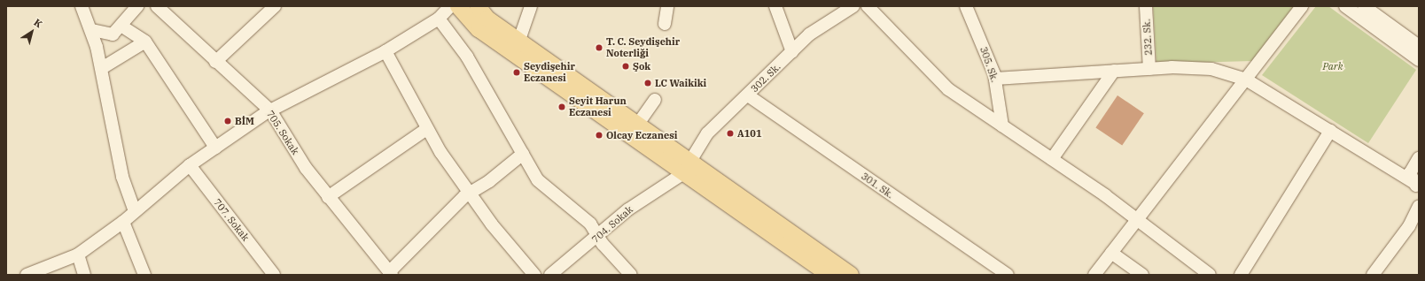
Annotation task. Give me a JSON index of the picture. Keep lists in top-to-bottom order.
{
  "streets": {
    "street": [
      "232. Sk.",
      "305. Sk.",
      "302. Sk.",
      "705. Sokak",
      "301. Sk.",
      "707. Sokak",
      "704. Sokak"
    ]
  },
  "crossings": [
    ["302. Sk.", "301. Sk."],
    ["302. Sk.", "704. Sokak"]
  ],
  "parks": ["Park"],
  "places": [
    "T. C. Seydişehir Noterliği",
    "Şok",
    "Seydişehir Eczanesi",
    "LC Waikiki",
    "Seyit Harun Eczanesi",
    "BİM",
    "A101",
    "Olcay Eczanesi"
  ],
  "north": "top right"
}
